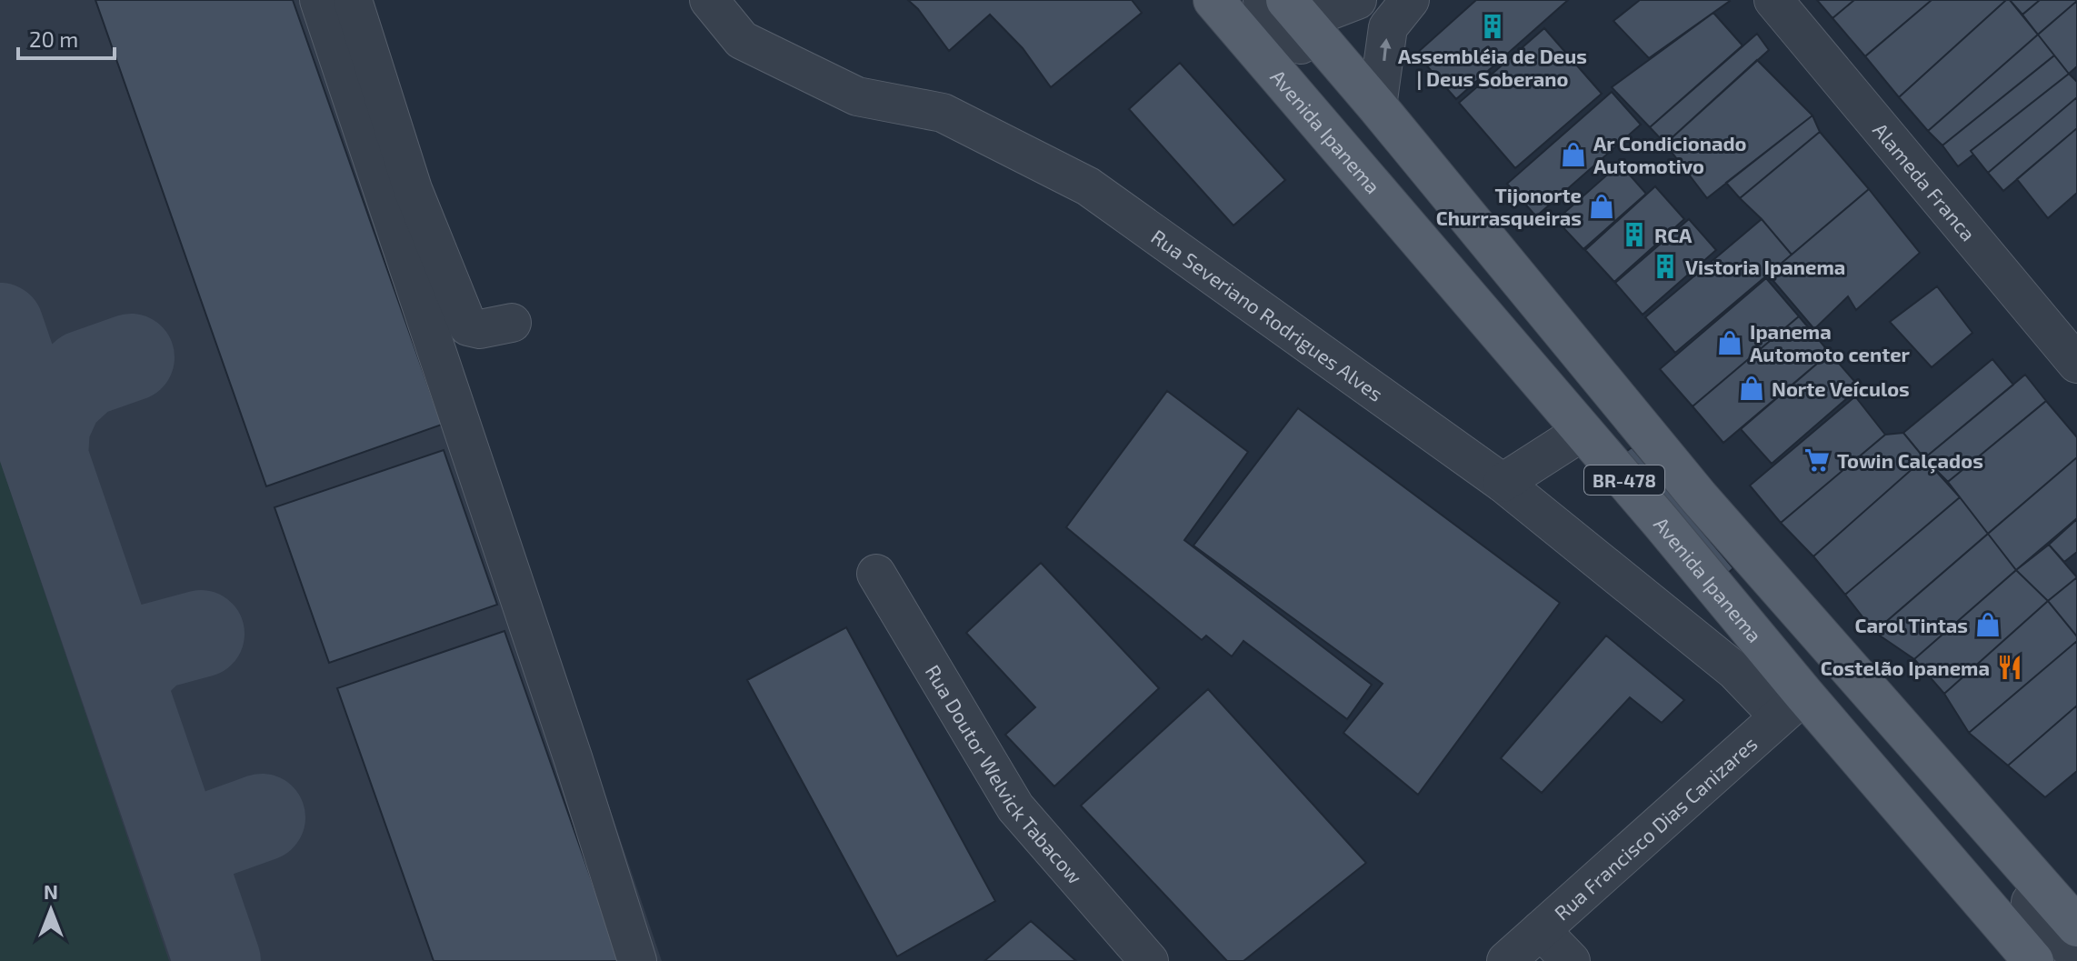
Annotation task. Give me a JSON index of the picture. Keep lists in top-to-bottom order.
{
  "streets": {
    "main road": ["Avenida Ipanema", "BR-478"],
    "street": [
      "Alameda Franca",
      "Rua Severiano Rodrigues Alves",
      "Rua Doutor Welvick Tabacow",
      "Rua Francisco Dias Canizares"
    ]
  },
  "crossings": [
    ["Avenida Ipanema", "Rua Severiano Rodrigues Alves"],
    ["Avenida Ipanema", "Rua Francisco Dias Canizares"],
    ["Rua Severiano Rodrigues Alves", "Rua Francisco Dias Canizares"]
  ],
  "places": {
    "building": ["Assembléia de Deus | Deus Soberano", "RCA", "Vistoria Ipanema"],
    "shop": [
      "Ar Condicionado Automotivo",
      "Tijonorte Churrasqueiras",
      "Ipanema Automoto center",
      "Norte Veículos",
      "Carol Tintas"
    ],
    "supermarket": ["Towin Calçados"],
    "restaurant": ["Costelão Ipanema"]
  },
  "scale_bar": "20 m",
  "north": "top"
}
